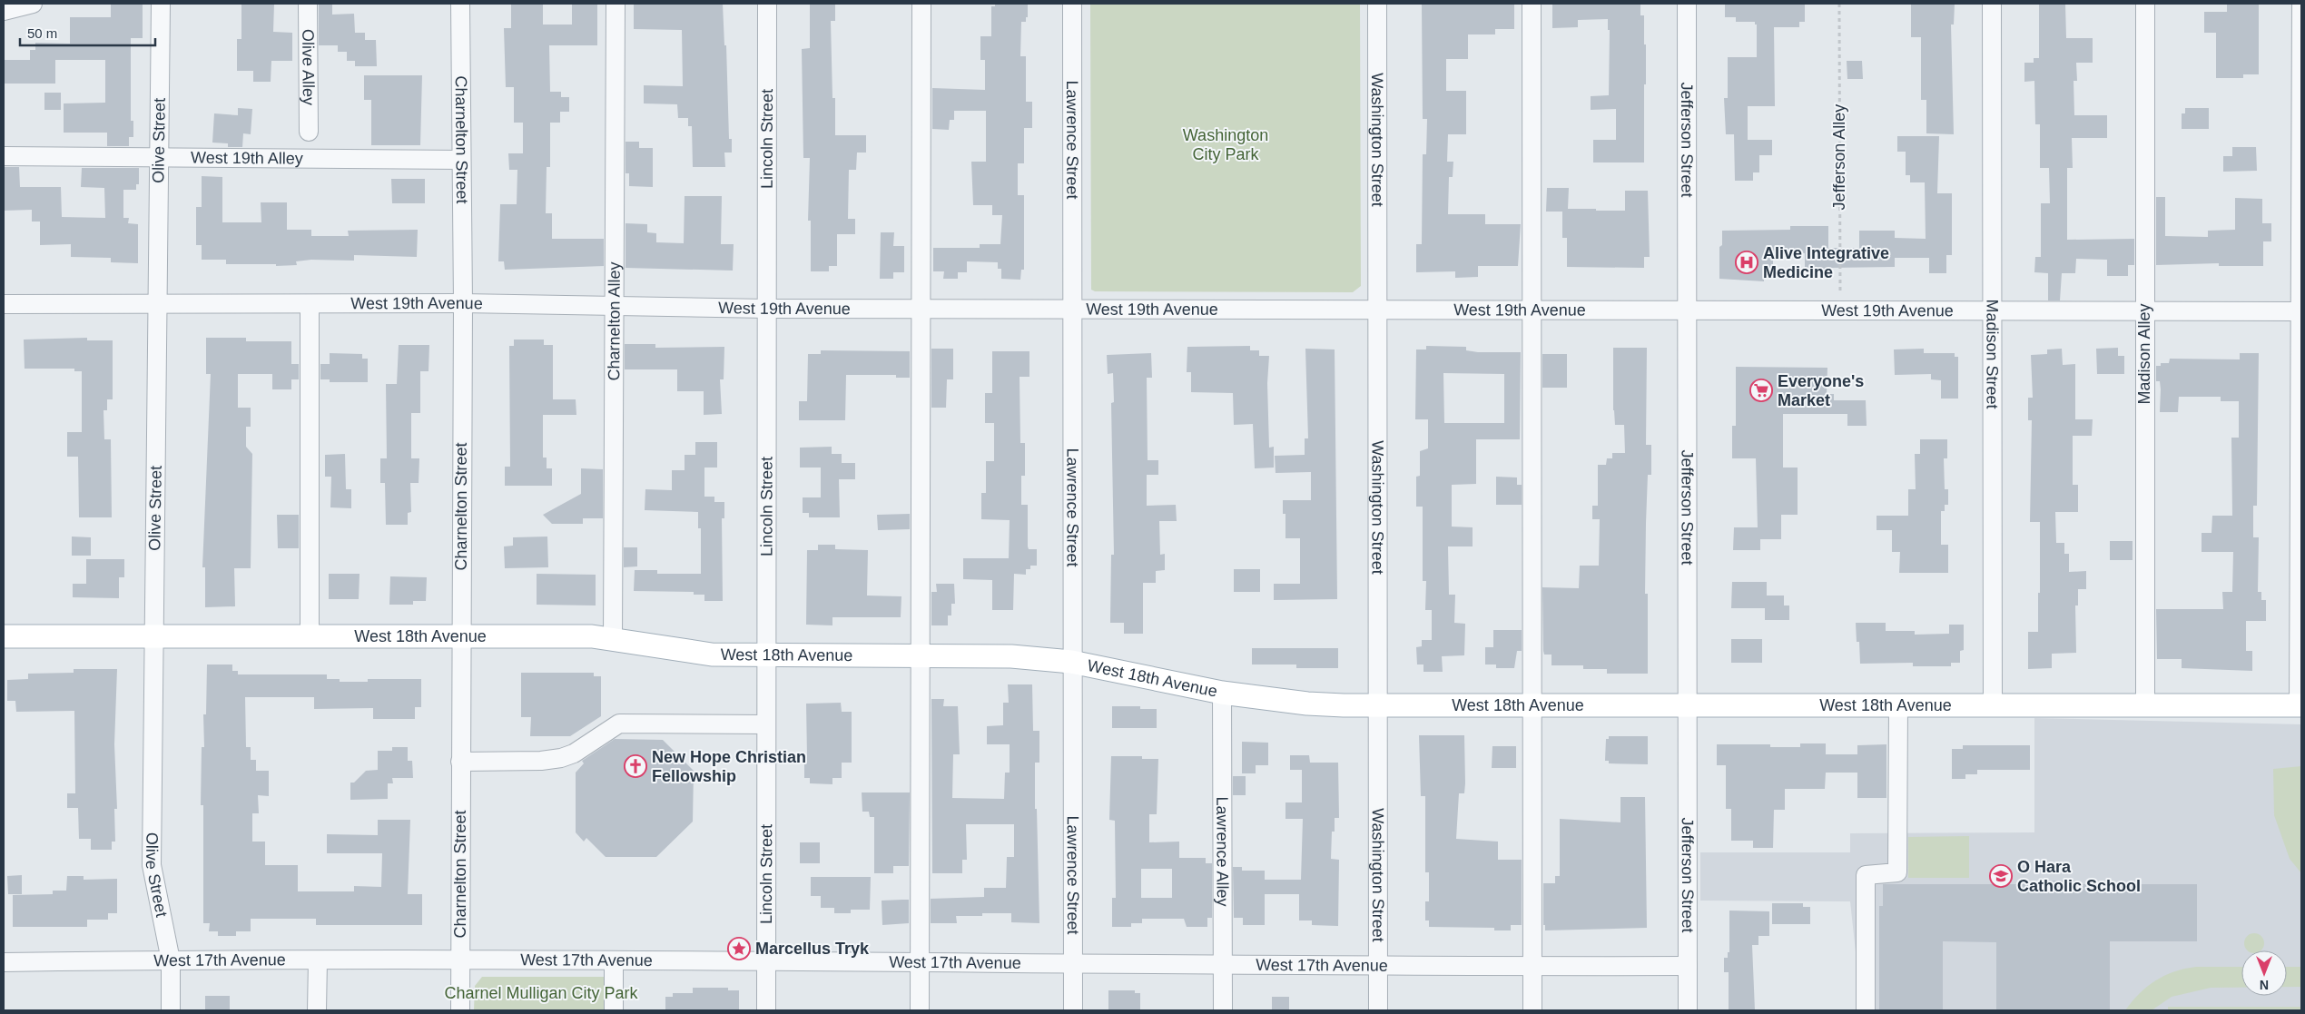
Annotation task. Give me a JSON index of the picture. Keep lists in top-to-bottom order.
{
  "streets": {
    "main road": ["West 18th Avenue"],
    "street": [
      "Olive Alley",
      "Charnelton Street",
      "Lincoln Street",
      "Lawrence Street",
      "Washington Street",
      "Jefferson Street",
      "Olive Street",
      "West 19th Alley",
      "West 19th Avenue",
      "Charnelton Alley",
      "Madison Alley",
      "Madison Street",
      "Lawrence Alley",
      "West 17th Avenue"
    ],
    "path": ["Jefferson Alley"]
  },
  "crossings": [
    ["Charnelton Street", "West 19th Alley"],
    ["Charnelton Street", "West 19th Avenue"],
    ["Charnelton Street", "West 18th Avenue"],
    ["Charnelton Street", "West 17th Avenue"],
    ["Lincoln Street", "West 19th Avenue"],
    ["Lincoln Street", "West 18th Avenue"],
    ["Lincoln Street", "West 17th Avenue"],
    ["Lawrence Street", "West 19th Avenue"],
    ["Lawrence Street", "West 18th Avenue"],
    ["Lawrence Street", "West 17th Avenue"],
    ["Washington Street", "West 19th Avenue"],
    ["Washington Street", "West 18th Avenue"],
    ["Washington Street", "West 17th Avenue"],
    ["Jefferson Street", "West 19th Avenue"],
    ["Jefferson Street", "West 18th Avenue"],
    ["Jefferson Street", "West 17th Avenue"],
    ["Olive Street", "West 19th Alley"],
    ["Olive Street", "West 19th Avenue"],
    ["Olive Street", "West 18th Avenue"],
    ["Olive Street", "West 17th Avenue"],
    ["Jefferson Alley", "West 19th Avenue"],
    ["West 19th Avenue", "Charnelton Alley"],
    ["West 19th Avenue", "Madison Alley"],
    ["West 19th Avenue", "Madison Street"],
    ["Charnelton Alley", "West 18th Avenue"],
    ["Madison Alley", "West 18th Avenue"],
    ["Madison Street", "West 18th Avenue"],
    ["West 18th Avenue", "Lawrence Alley"],
    ["Lawrence Alley", "West 17th Avenue"]
  ],
  "parks": ["Washington City Park", "Charnel Mulligan City Park"],
  "places": {
    "hospital": ["Alive Integrative Medicine"],
    "supermarket": ["Everyone's Market"],
    "church": ["New Hope Christian Fellowship"],
    "school or university": ["O Hara Catholic School"],
    "place": ["Marcellus Tryk"]
  },
  "scale_bar": "50 m",
  "north": "bottom"
}
